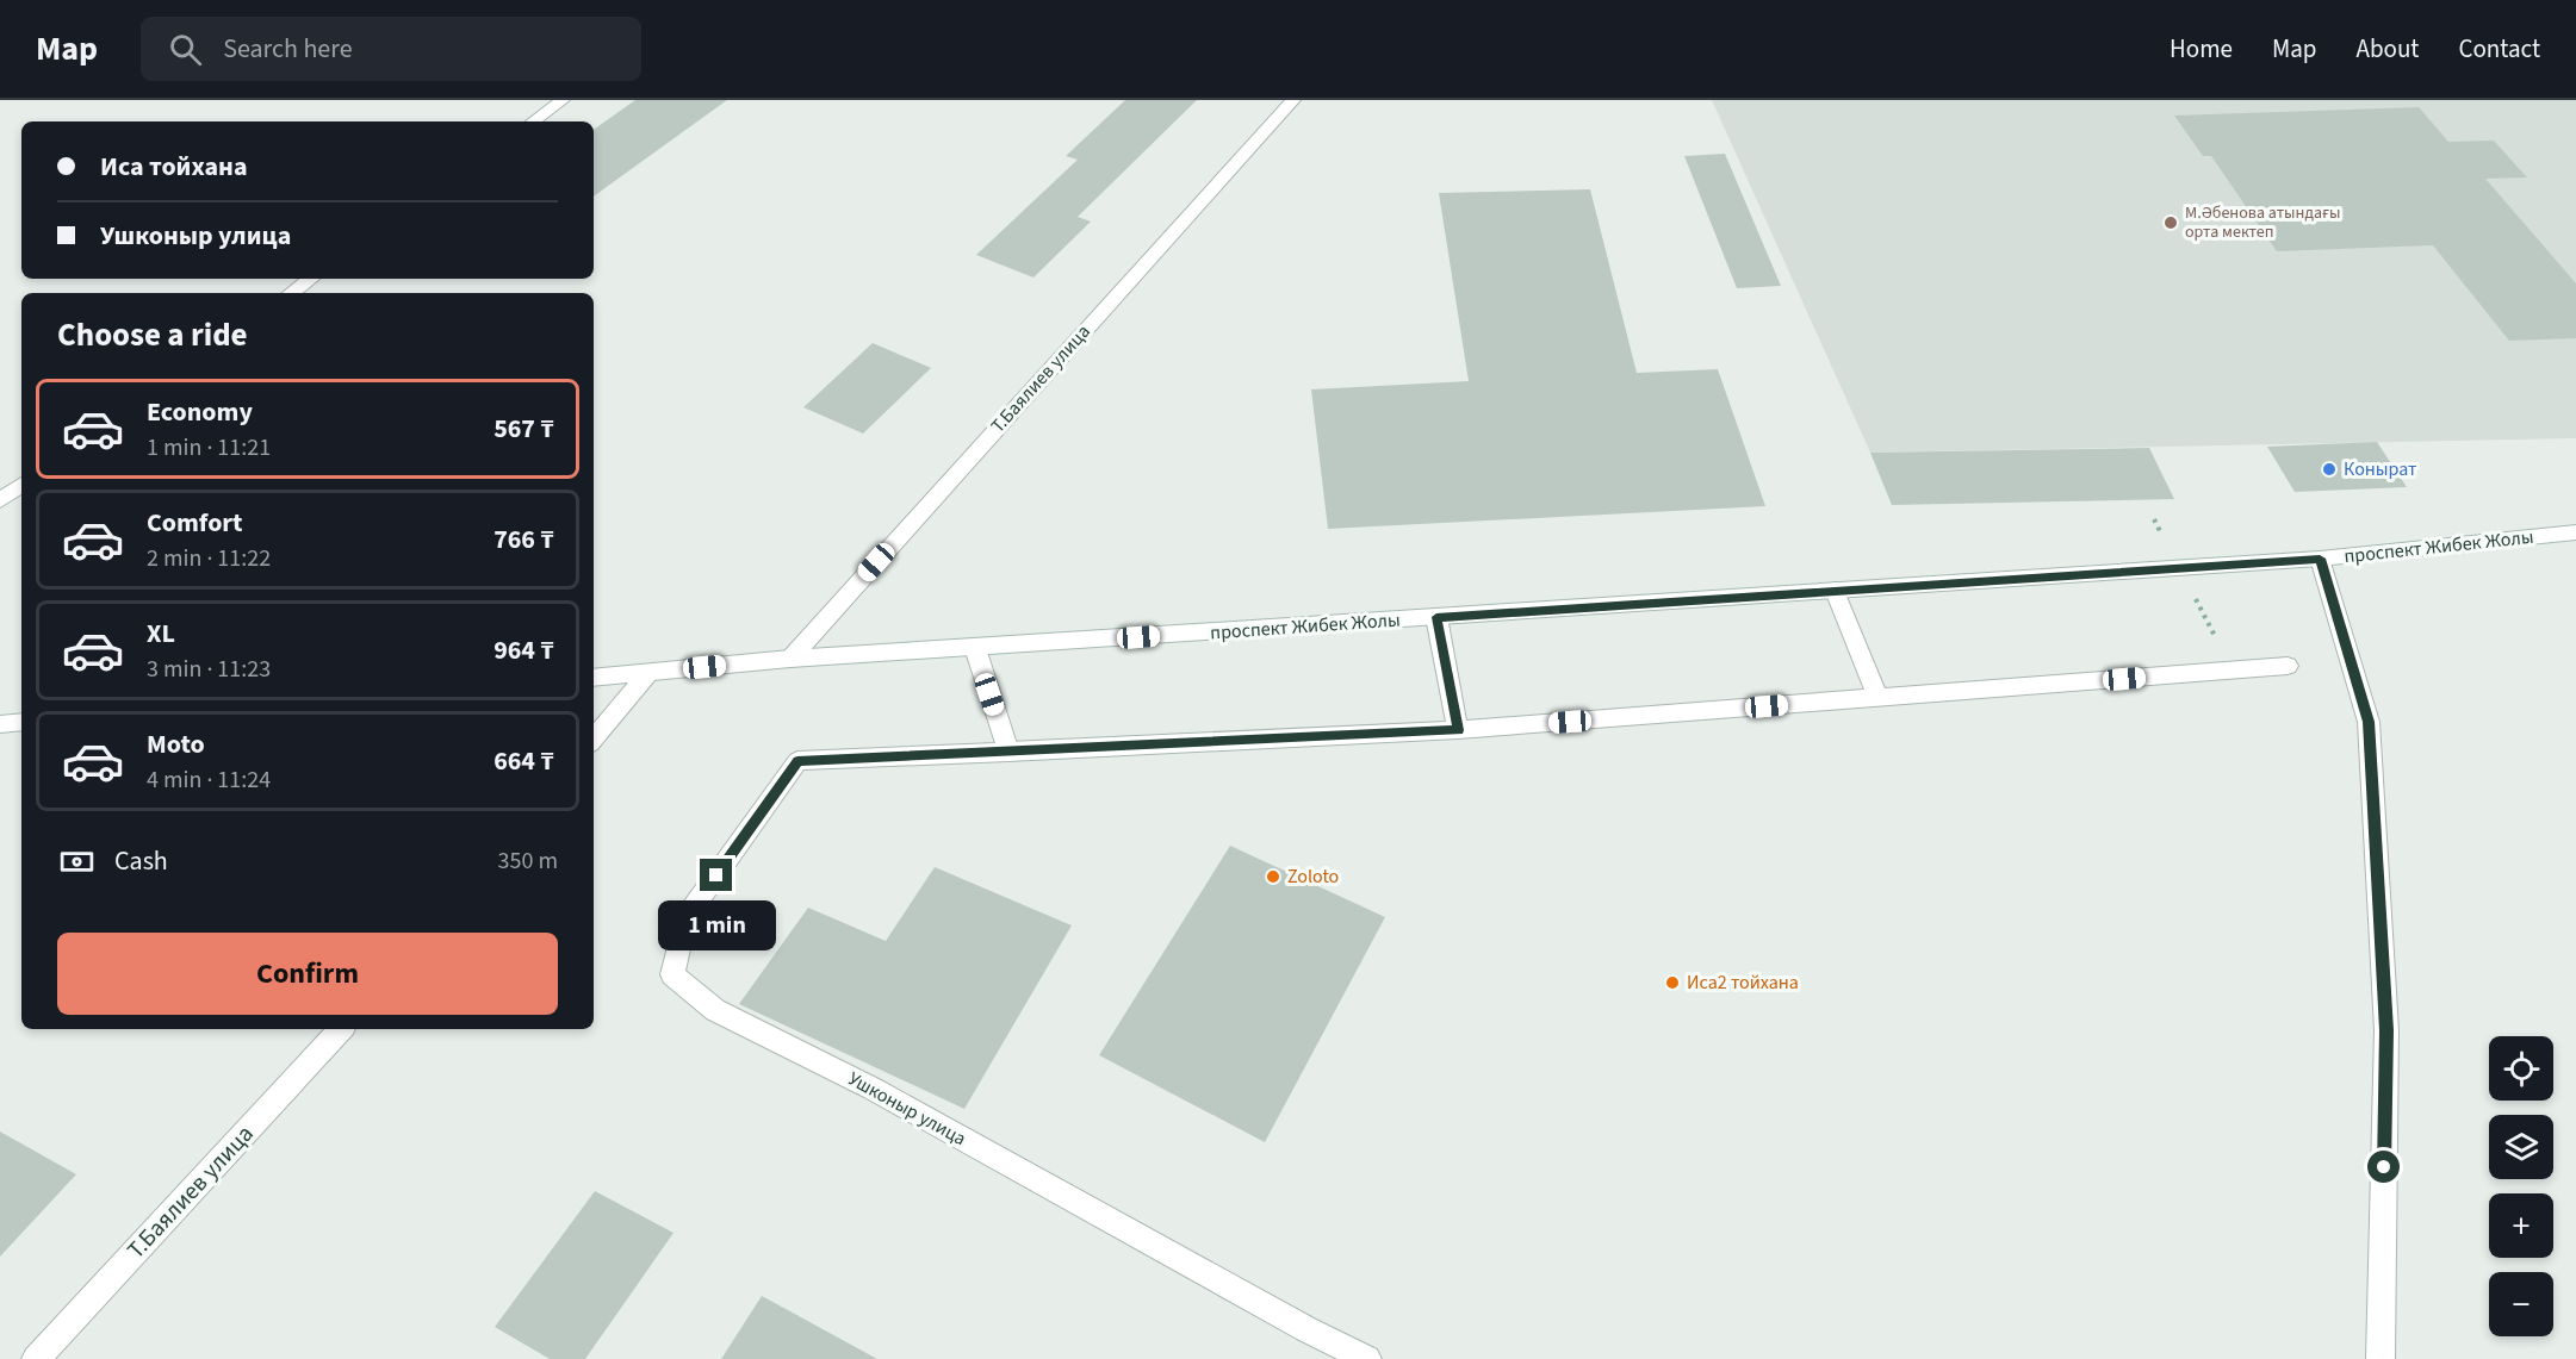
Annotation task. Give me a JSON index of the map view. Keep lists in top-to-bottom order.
{
  "streets": {
    "street": ["Т.Баялиев улица", "проспект Жибек Жолы", "Ушконыр улица"]
  },
  "crossings": [
    ["Т.Баялиев улица", "проспект Жибек Жолы"]
  ],
  "places": [
    "М.Әбенова атындағы орта мектеп",
    "Конырат",
    "Zoloto",
    "Иса2 тойхана"
  ],
  "page": {
    "header": "Map",
    "search": "Search here",
    "nav": [
      "Home",
      "Map",
      "About",
      "Contact"
    ],
    "banner": ["Иса тойхана", "Ушконыр улица"],
    "heading": "Choose a ride",
    "list": [
      {
        "name": "Economy",
        "note": "1 min · 11:21",
        "value": "567 ₸"
      },
      {
        "name": "Comfort",
        "note": "2 min · 11:22",
        "value": "766 ₸"
      },
      {
        "name": "XL",
        "note": "3 min · 11:23",
        "value": "964 ₸"
      },
      {
        "name": "Moto",
        "note": "4 min · 11:24",
        "value": "664 ₸"
      }
    ],
    "pay": ["Cash", "350 m"],
    "bubble": "1 min",
    "buttons": "Confirm",
    "map_buttons": ["+", "−"]
  }
}
